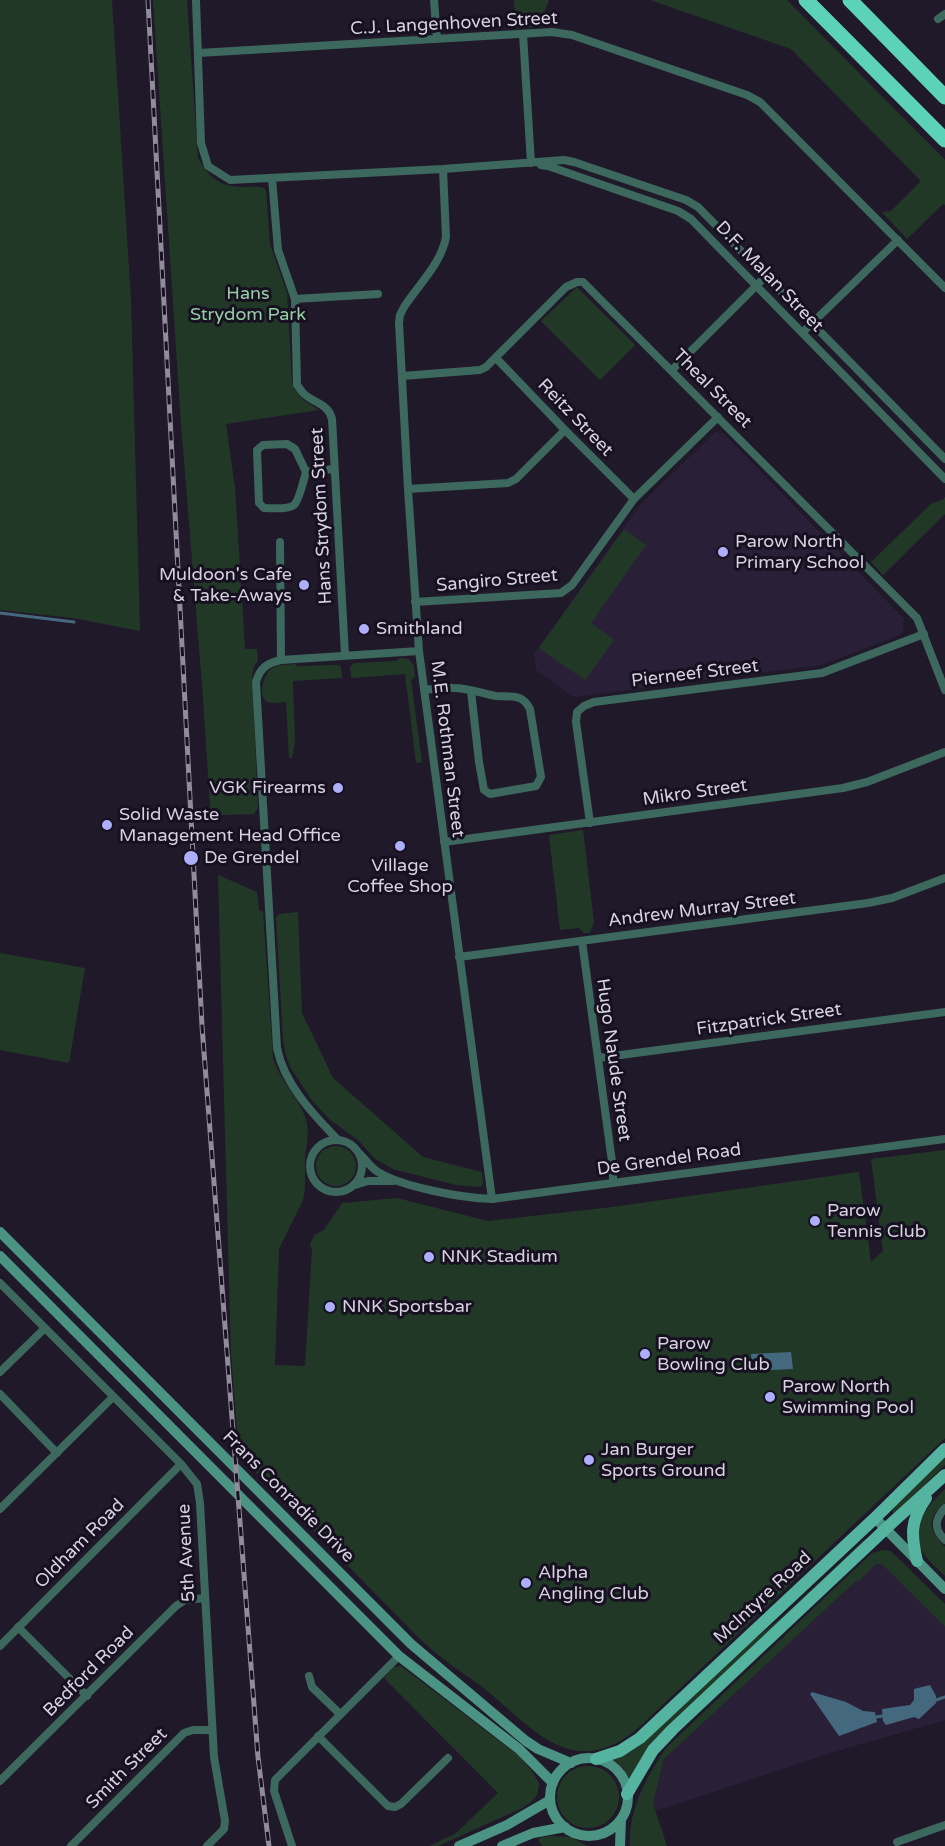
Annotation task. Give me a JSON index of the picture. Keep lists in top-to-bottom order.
{
  "streets": {
    "main road": ["Frans Conradie Drive", "McIntyre Road"],
    "street": [
      "C.J. Langenhoven Street",
      "D.F. Malan Street",
      "Theal Street",
      "Reitz Street",
      "Hans Strydom Street",
      "Sangiro Street",
      "Pierneef Street",
      "M.E. Rothman Street",
      "Mikro Street",
      "Andrew Murray Street",
      "Fitzpatrick Street",
      "Hugo Naude Street",
      "De Grendel Road",
      "Oldham Road",
      "5th Avenue",
      "Bedford Road",
      "Smith Street"
    ]
  },
  "crossings": [
    ["C.J. Langenhoven Street", "D.F. Malan Street"],
    ["D.F. Malan Street", "Hans Strydom Street"],
    ["D.F. Malan Street", "M.E. Rothman Street"],
    ["Theal Street", "Reitz Street"],
    ["Theal Street", "Sangiro Street"],
    ["Theal Street", "Pierneef Street"],
    ["Theal Street", "M.E. Rothman Street"],
    ["Reitz Street", "Sangiro Street"],
    ["Sangiro Street", "M.E. Rothman Street"],
    ["Pierneef Street", "Mikro Street"],
    ["M.E. Rothman Street", "Mikro Street"],
    ["M.E. Rothman Street", "Andrew Murray Street"],
    ["M.E. Rothman Street", "De Grendel Road"],
    ["Andrew Murray Street", "Hugo Naude Street"],
    ["Fitzpatrick Street", "Hugo Naude Street"],
    ["Hugo Naude Street", "De Grendel Road"],
    ["Frans Conradie Drive", "McIntyre Road"],
    ["Oldham Road", "5th Avenue"],
    ["5th Avenue", "Bedford Road"],
    ["5th Avenue", "Smith Street"]
  ],
  "parks": ["Hans Strydom Park"],
  "places": [
    "Parow North Primary School",
    "Muldoon's Cafe & Take-Aways",
    "Smithland",
    "VGK Firearms",
    "Solid Waste Management Head Office",
    "Village Coffee Shop",
    "De Grendel",
    "Parow Tennis Club",
    "NNK Stadium",
    "NNK Sportsbar",
    "Parow Bowling Club",
    "Parow North Swimming Pool",
    "Jan Burger Sports Ground",
    "Alpha Angling Club"
  ]
}
